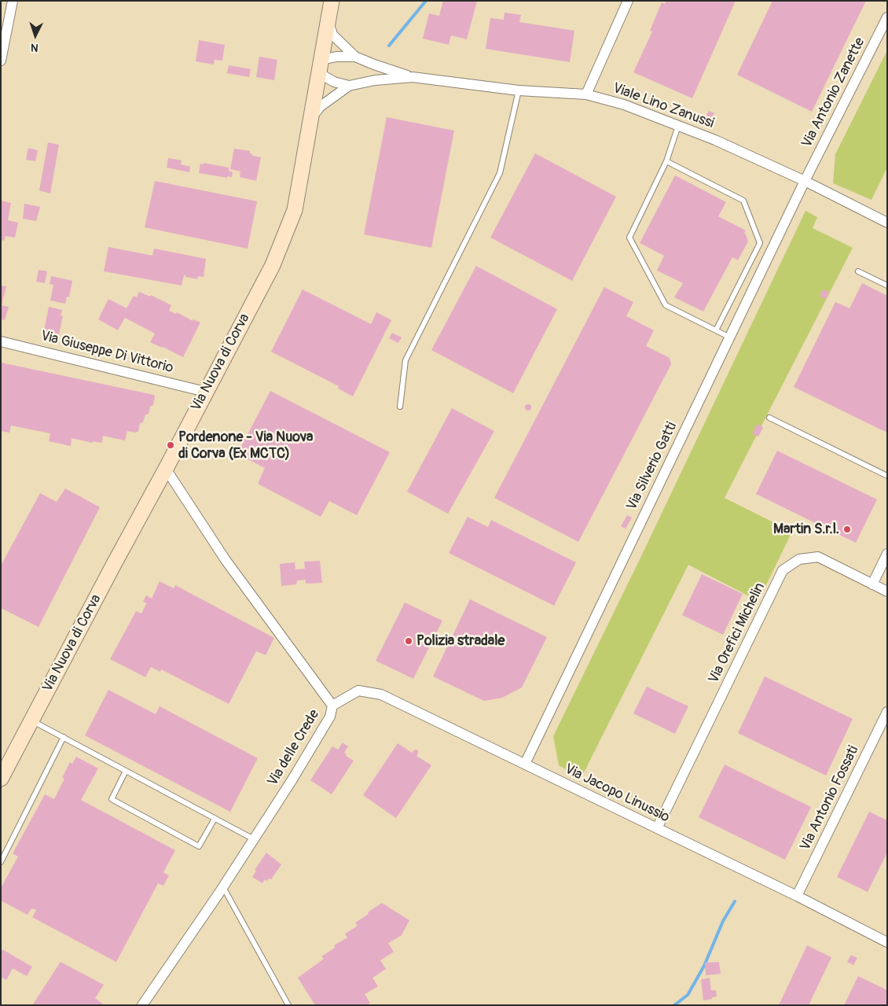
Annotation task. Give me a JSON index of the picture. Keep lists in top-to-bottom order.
{
  "streets": {
    "main road": ["Via Nuova di Corva"],
    "street": [
      "Via Antonio Zanette",
      "Viale Lino Zanussi",
      "Via Giuseppe Di Vittorio",
      "Via Silverio Gatti",
      "Via Orefici Michelin",
      "Via delle Crede",
      "Via Jacopo Linussio",
      "Via Antonio Fossati"
    ]
  },
  "crossings": [
    ["Via Antonio Zanette", "Viale Lino Zanussi"],
    ["Via Antonio Zanette", "Via Silverio Gatti"],
    ["Viale Lino Zanussi", "Via Nuova di Corva"],
    ["Viale Lino Zanussi", "Via Silverio Gatti"],
    ["Via Giuseppe Di Vittorio", "Via Nuova di Corva"],
    ["Via Nuova di Corva", "Via delle Crede"],
    ["Via Silverio Gatti", "Via Jacopo Linussio"],
    ["Via Orefici Michelin", "Via Jacopo Linussio"],
    ["Via delle Crede", "Via Jacopo Linussio"],
    ["Via Jacopo Linussio", "Via Antonio Fossati"]
  ],
  "places": ["Pordenone - Via Nuova di Corva (Ex MCTC)", "Martin S.r.l.", "Polizia stradale"],
  "north": "bottom"
}
